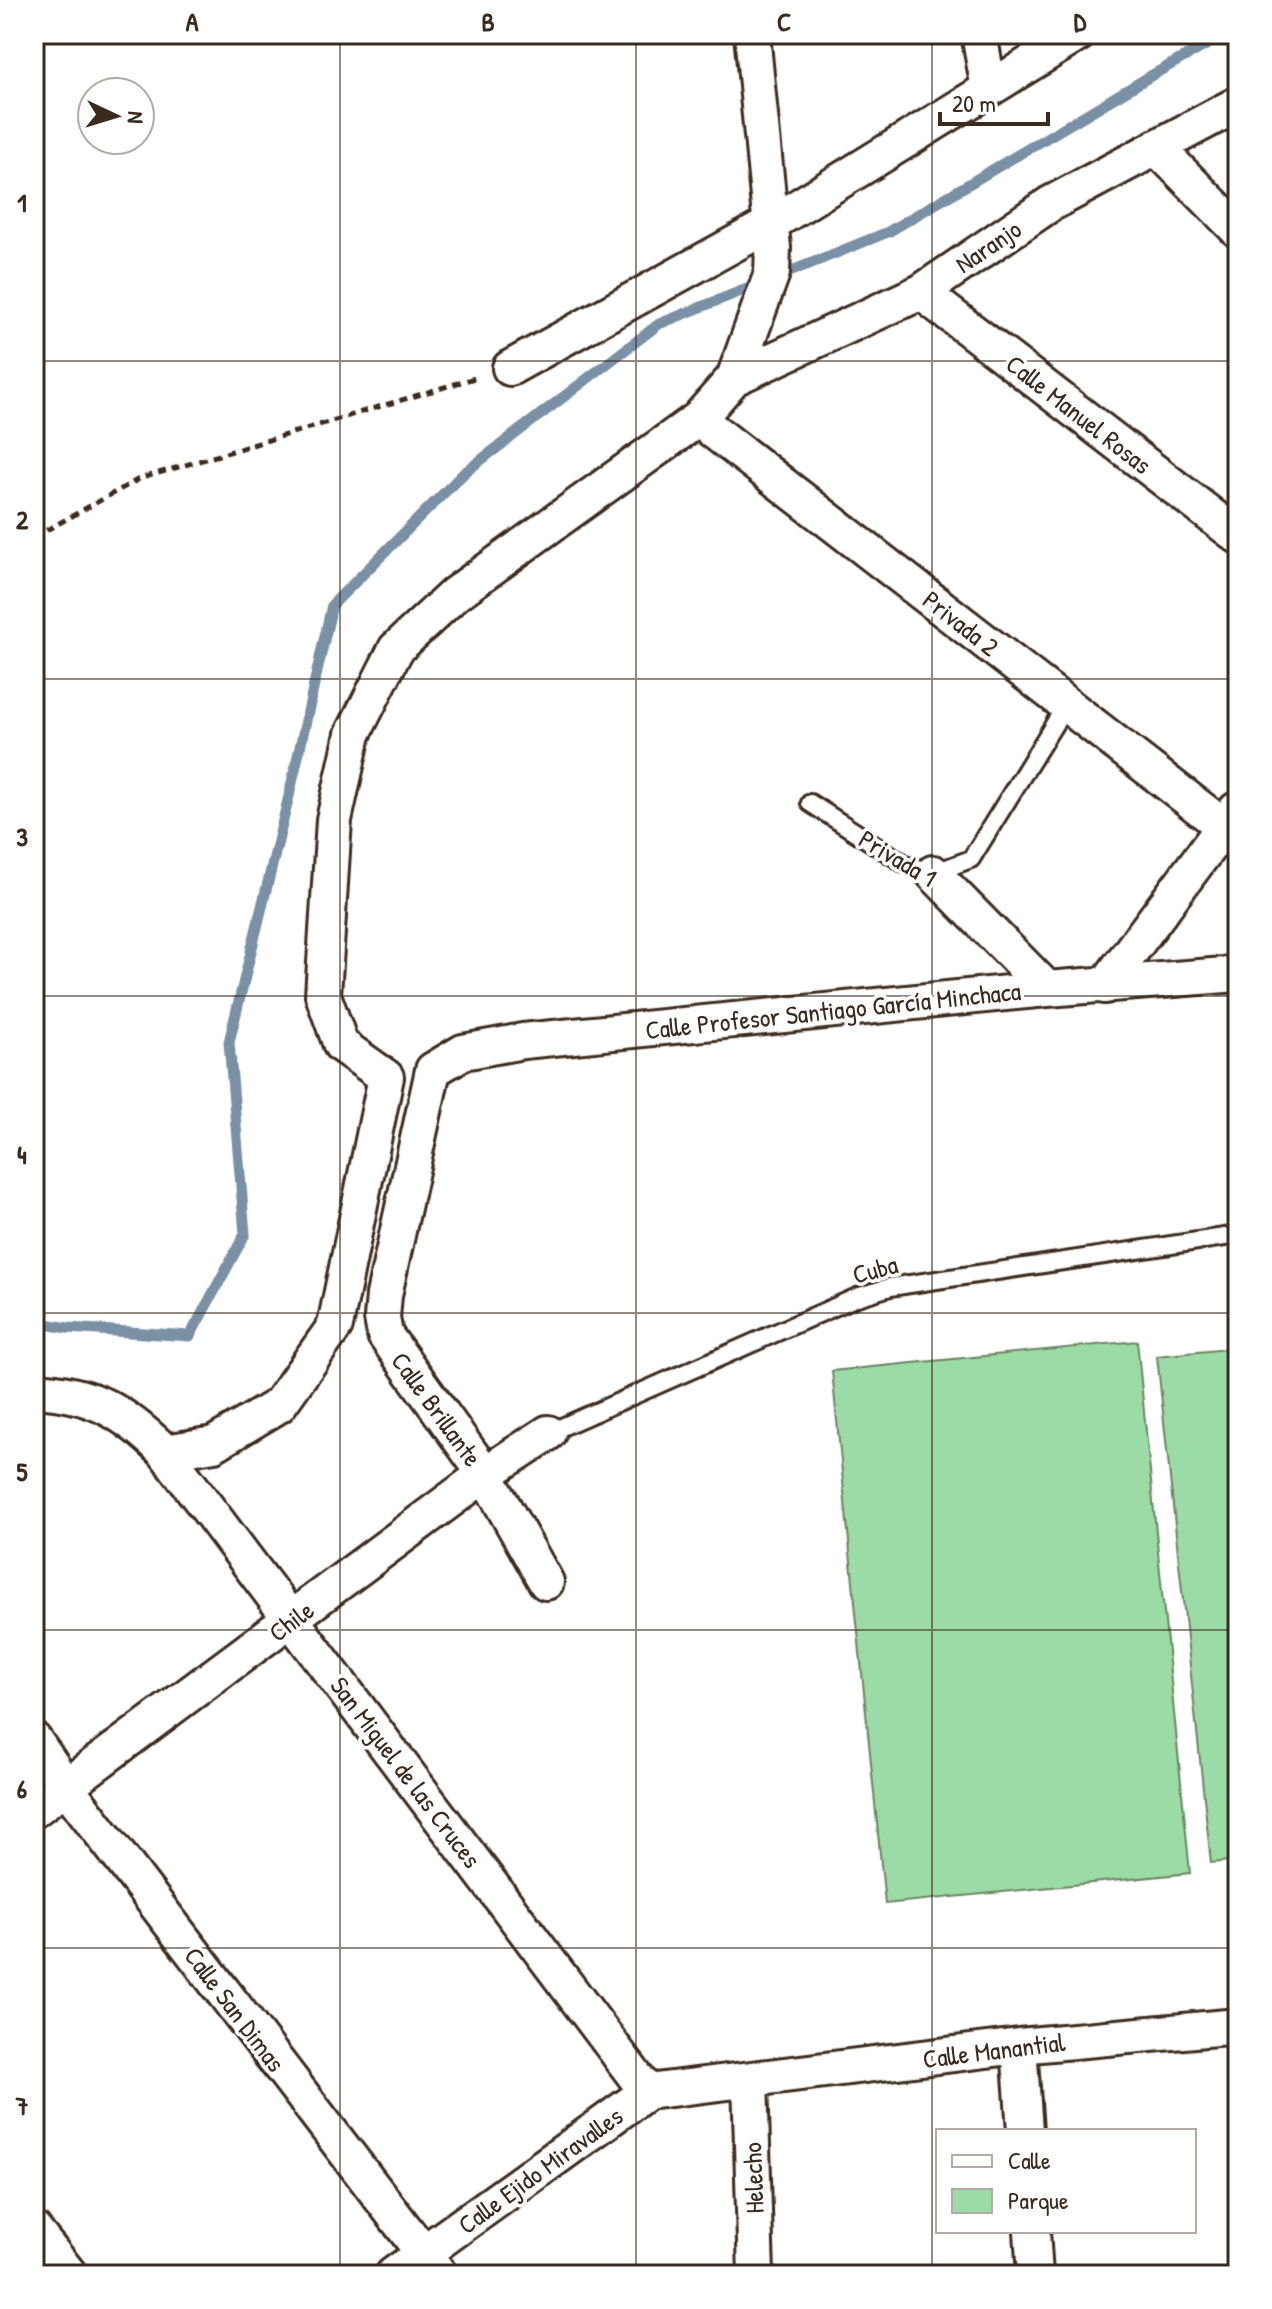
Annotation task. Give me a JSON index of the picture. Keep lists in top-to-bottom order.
{
  "streets": {
    "street": [
      "Naranjo",
      "Calle Manuel Rosas",
      "Privada 2",
      "Privada 1",
      "Calle Profesor Santiago García Minchaca",
      "Calle Brillante",
      "Chile",
      "San Miguel de las Cruces",
      "Calle San Dimas",
      "Calle Manantial",
      "Calle Ejido Miravalles",
      "Helecho"
    ],
    "lane": ["Cuba"]
  },
  "crossings": [
    ["Naranjo", "Calle Manuel Rosas"],
    ["Privada 1", "Calle Profesor Santiago García Minchaca"],
    ["Calle Profesor Santiago García Minchaca", "Calle Brillante"],
    ["Cuba", "Chile"],
    ["Calle Brillante", "Chile"],
    ["Chile", "San Miguel de las Cruces"],
    ["Chile", "Calle San Dimas"],
    ["San Miguel de las Cruces", "Calle Manantial"],
    ["San Miguel de las Cruces", "Calle Ejido Miravalles"],
    ["Calle San Dimas", "Calle Ejido Miravalles"],
    ["Calle Manantial", "Calle Ejido Miravalles"],
    ["Calle Manantial", "Helecho"]
  ],
  "legend": ["Calle", "Parque"],
  "scale_bar": "20 m",
  "north": "right",
  "grid": {
    "columns": [
      "A",
      "B",
      "C",
      "D"
    ],
    "rows": [
      "1",
      "2",
      "3",
      "4",
      "5",
      "6",
      "7"
    ]
  }
}
